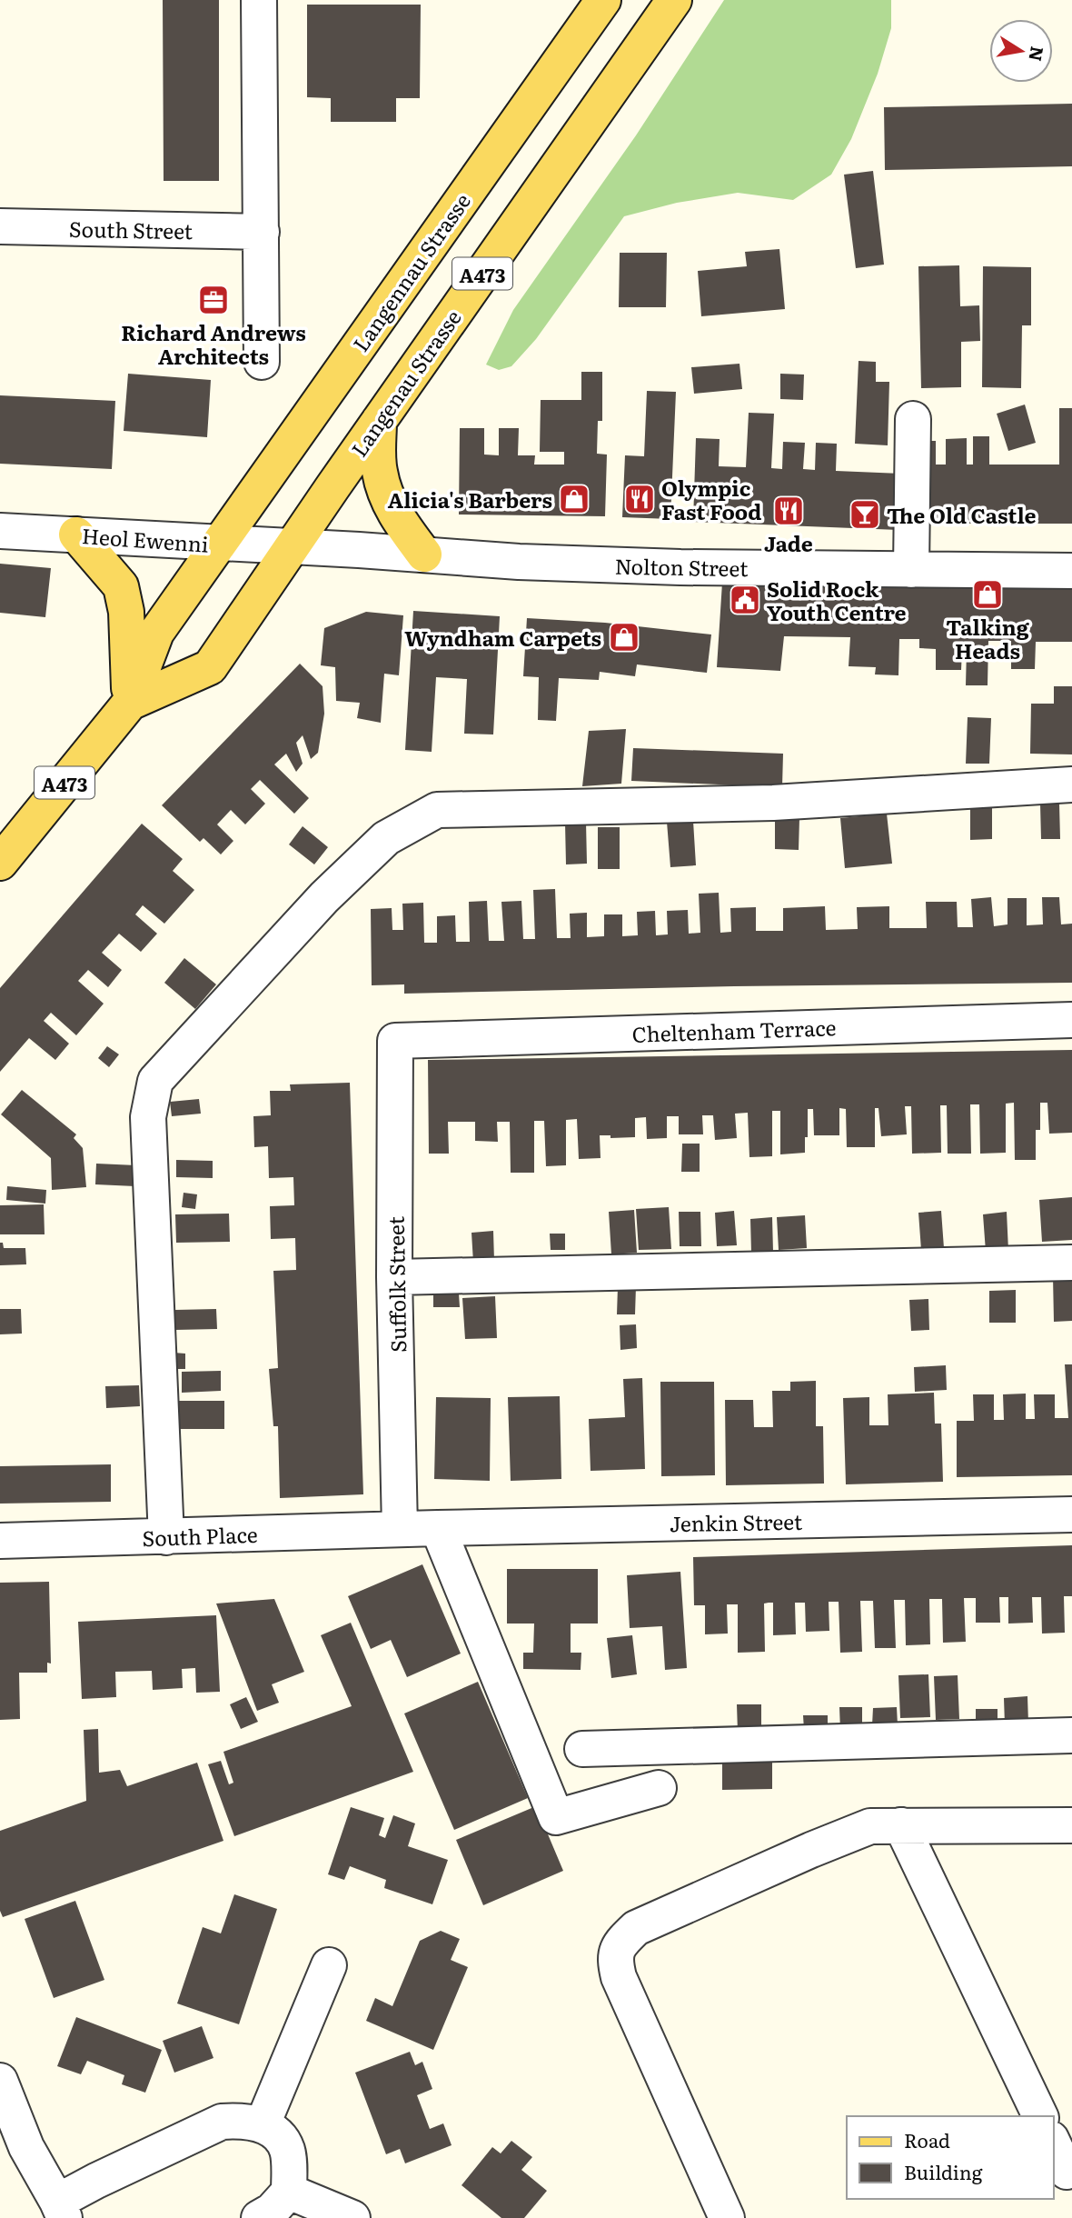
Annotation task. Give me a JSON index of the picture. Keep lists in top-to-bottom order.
{
  "streets": {
    "main road": ["Langennau Strasse", "A473", "Langenau Strasse"],
    "street": [
      "South Street",
      "Heol Ewenni",
      "Nolton Street",
      "Cheltenham Terrace",
      "Suffolk Street",
      "Jenkin Street",
      "South Place"
    ]
  },
  "crossings": [
    ["Langennau Strasse", "A473"],
    ["Langennau Strasse", "Heol Ewenni"],
    ["A473", "Langenau Strasse"],
    ["A473", "Heol Ewenni"],
    ["A473", "Nolton Street"],
    ["Langenau Strasse", "Heol Ewenni"],
    ["Langenau Strasse", "Nolton Street"],
    ["Heol Ewenni", "Nolton Street"],
    ["Cheltenham Terrace", "Suffolk Street"],
    ["Suffolk Street", "Jenkin Street"],
    ["Suffolk Street", "South Place"],
    ["Jenkin Street", "South Place"]
  ],
  "places": {
    "office": ["Richard Andrews Architects"],
    "shop": ["Alicia's Barbers", "Talking Heads", "Wyndham Carpets"],
    "restaurant": ["Olympic Fast Food", "Jade"],
    "bar": ["The Old Castle"],
    "public building": ["Solid Rock Youth Centre"]
  },
  "legend": ["Road", "Building"],
  "north": "right"
}
